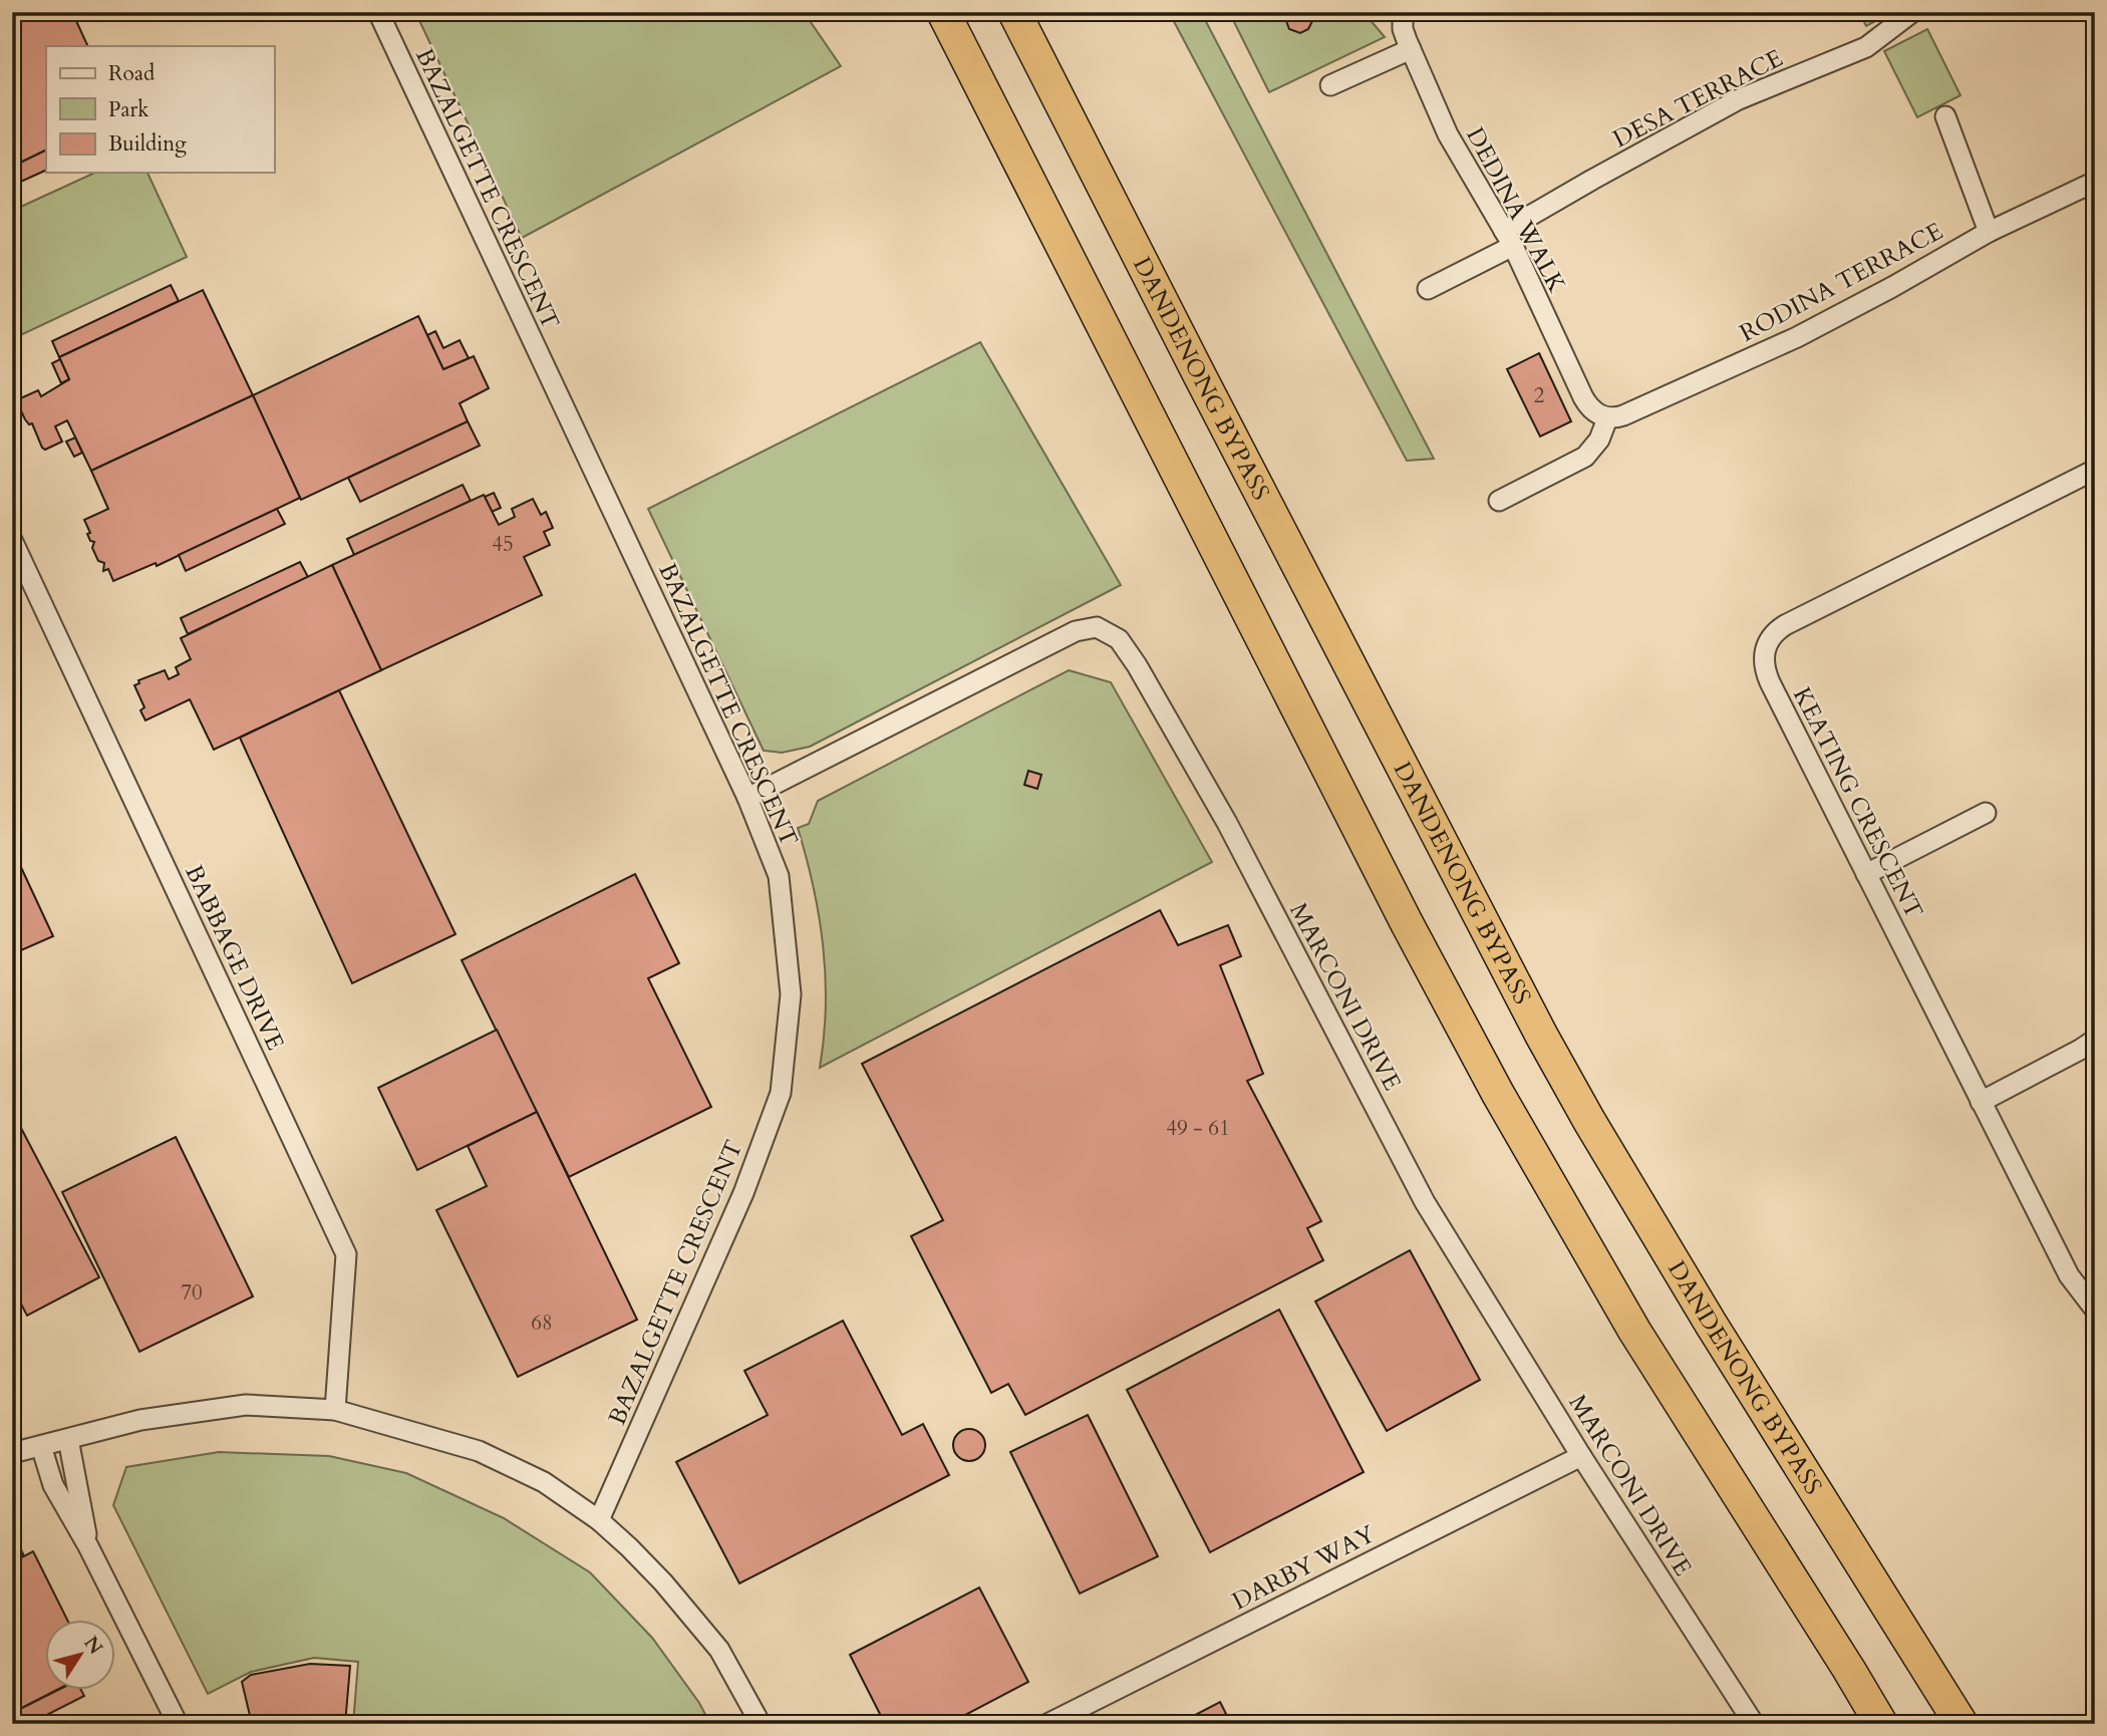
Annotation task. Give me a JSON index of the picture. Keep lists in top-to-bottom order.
{
  "streets": {
    "highway": ["DANDENONG BYPASS"],
    "street": [
      "DESA TERRACE",
      "BAZALGETTE CRESCENT",
      "DEDINA WALK",
      "RODINA TERRACE",
      "KEATING CRESCENT",
      "BABBAGE DRIVE",
      "MARCONI DRIVE",
      "DARBY WAY"
    ]
  },
  "crossings": [
    ["DESA TERRACE", "DEDINA WALK"],
    ["BAZALGETTE CRESCENT", "MARCONI DRIVE"],
    ["DEDINA WALK", "RODINA TERRACE"],
    ["MARCONI DRIVE", "DARBY WAY"]
  ],
  "house_numbers": [
    "2",
    "45",
    "49 - 61",
    "70",
    "68"
  ],
  "legend": ["Road", "Park", "Building"],
  "north": "top right"
}
